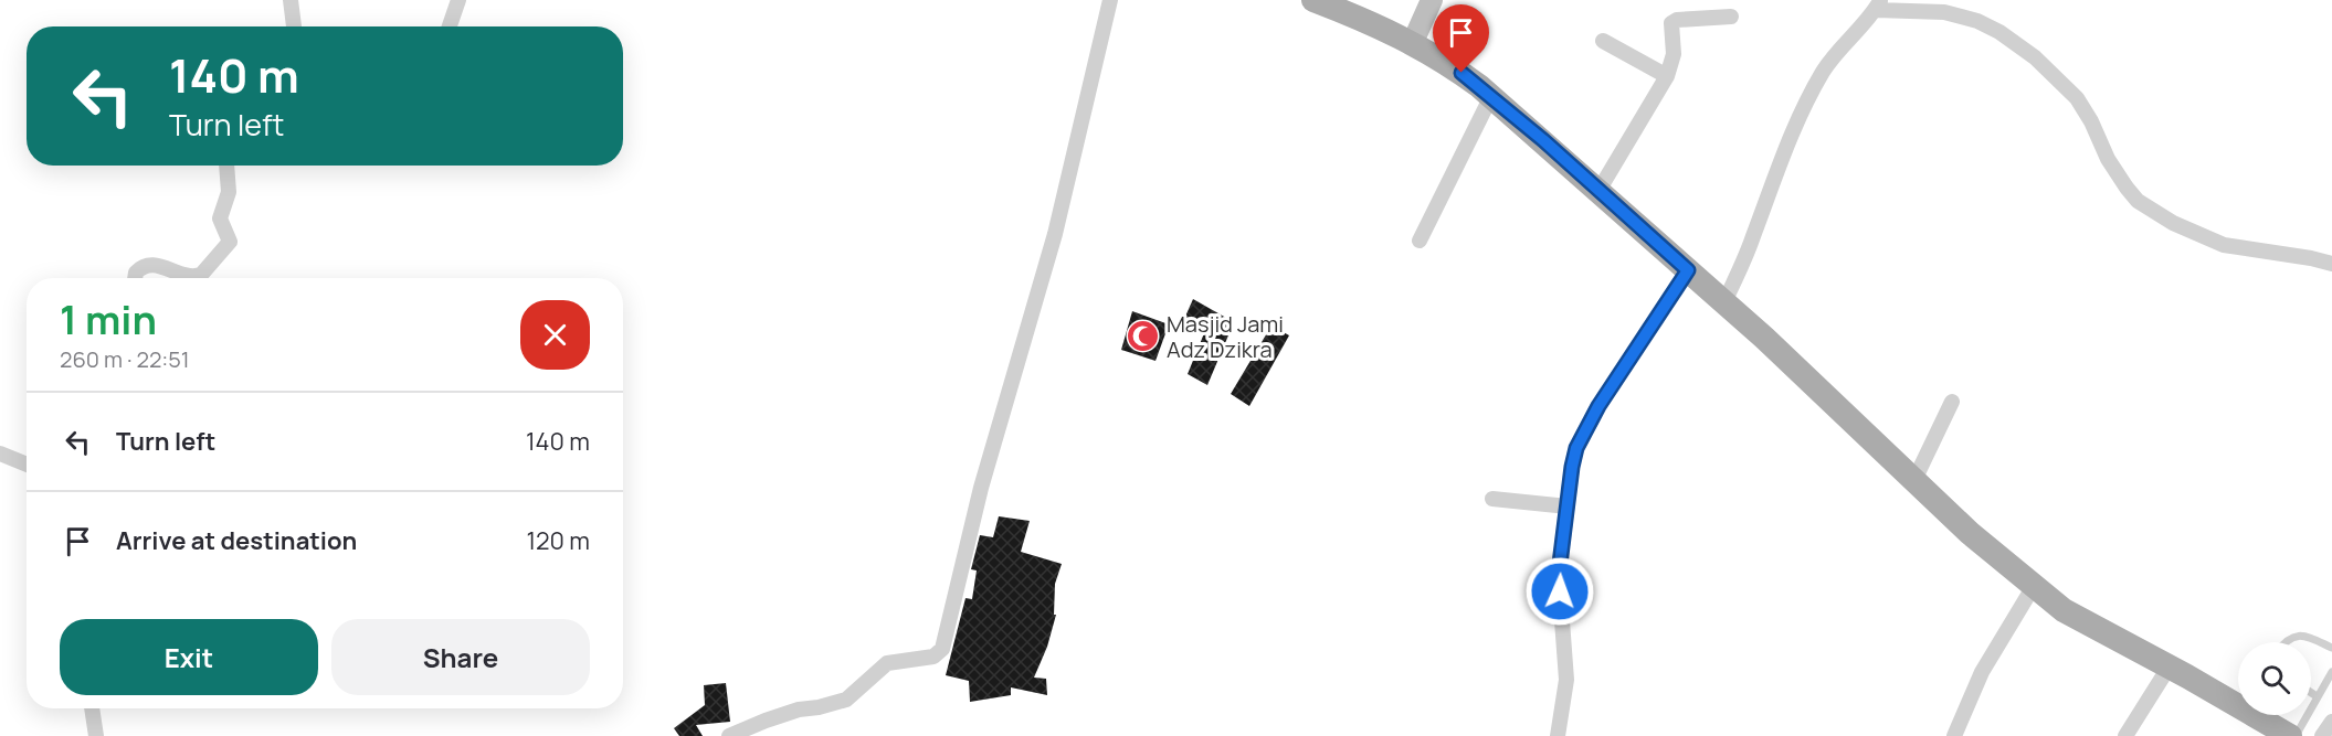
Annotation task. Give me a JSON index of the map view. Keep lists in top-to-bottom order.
{
  "places": {
    "mosque": ["Masjid Jami Adz Dzikra"]
  },
  "page": {
    "turn": ["140 m", "Turn left"],
    "heading": ["1 min", "260 m · 22:51"],
    "list": [
      {
        "name": "Turn left",
        "value": "140 m"
      },
      {
        "name": "Arrive at destination",
        "value": "120 m"
      }
    ],
    "buttons": ["Exit", "Share"]
  }
}
